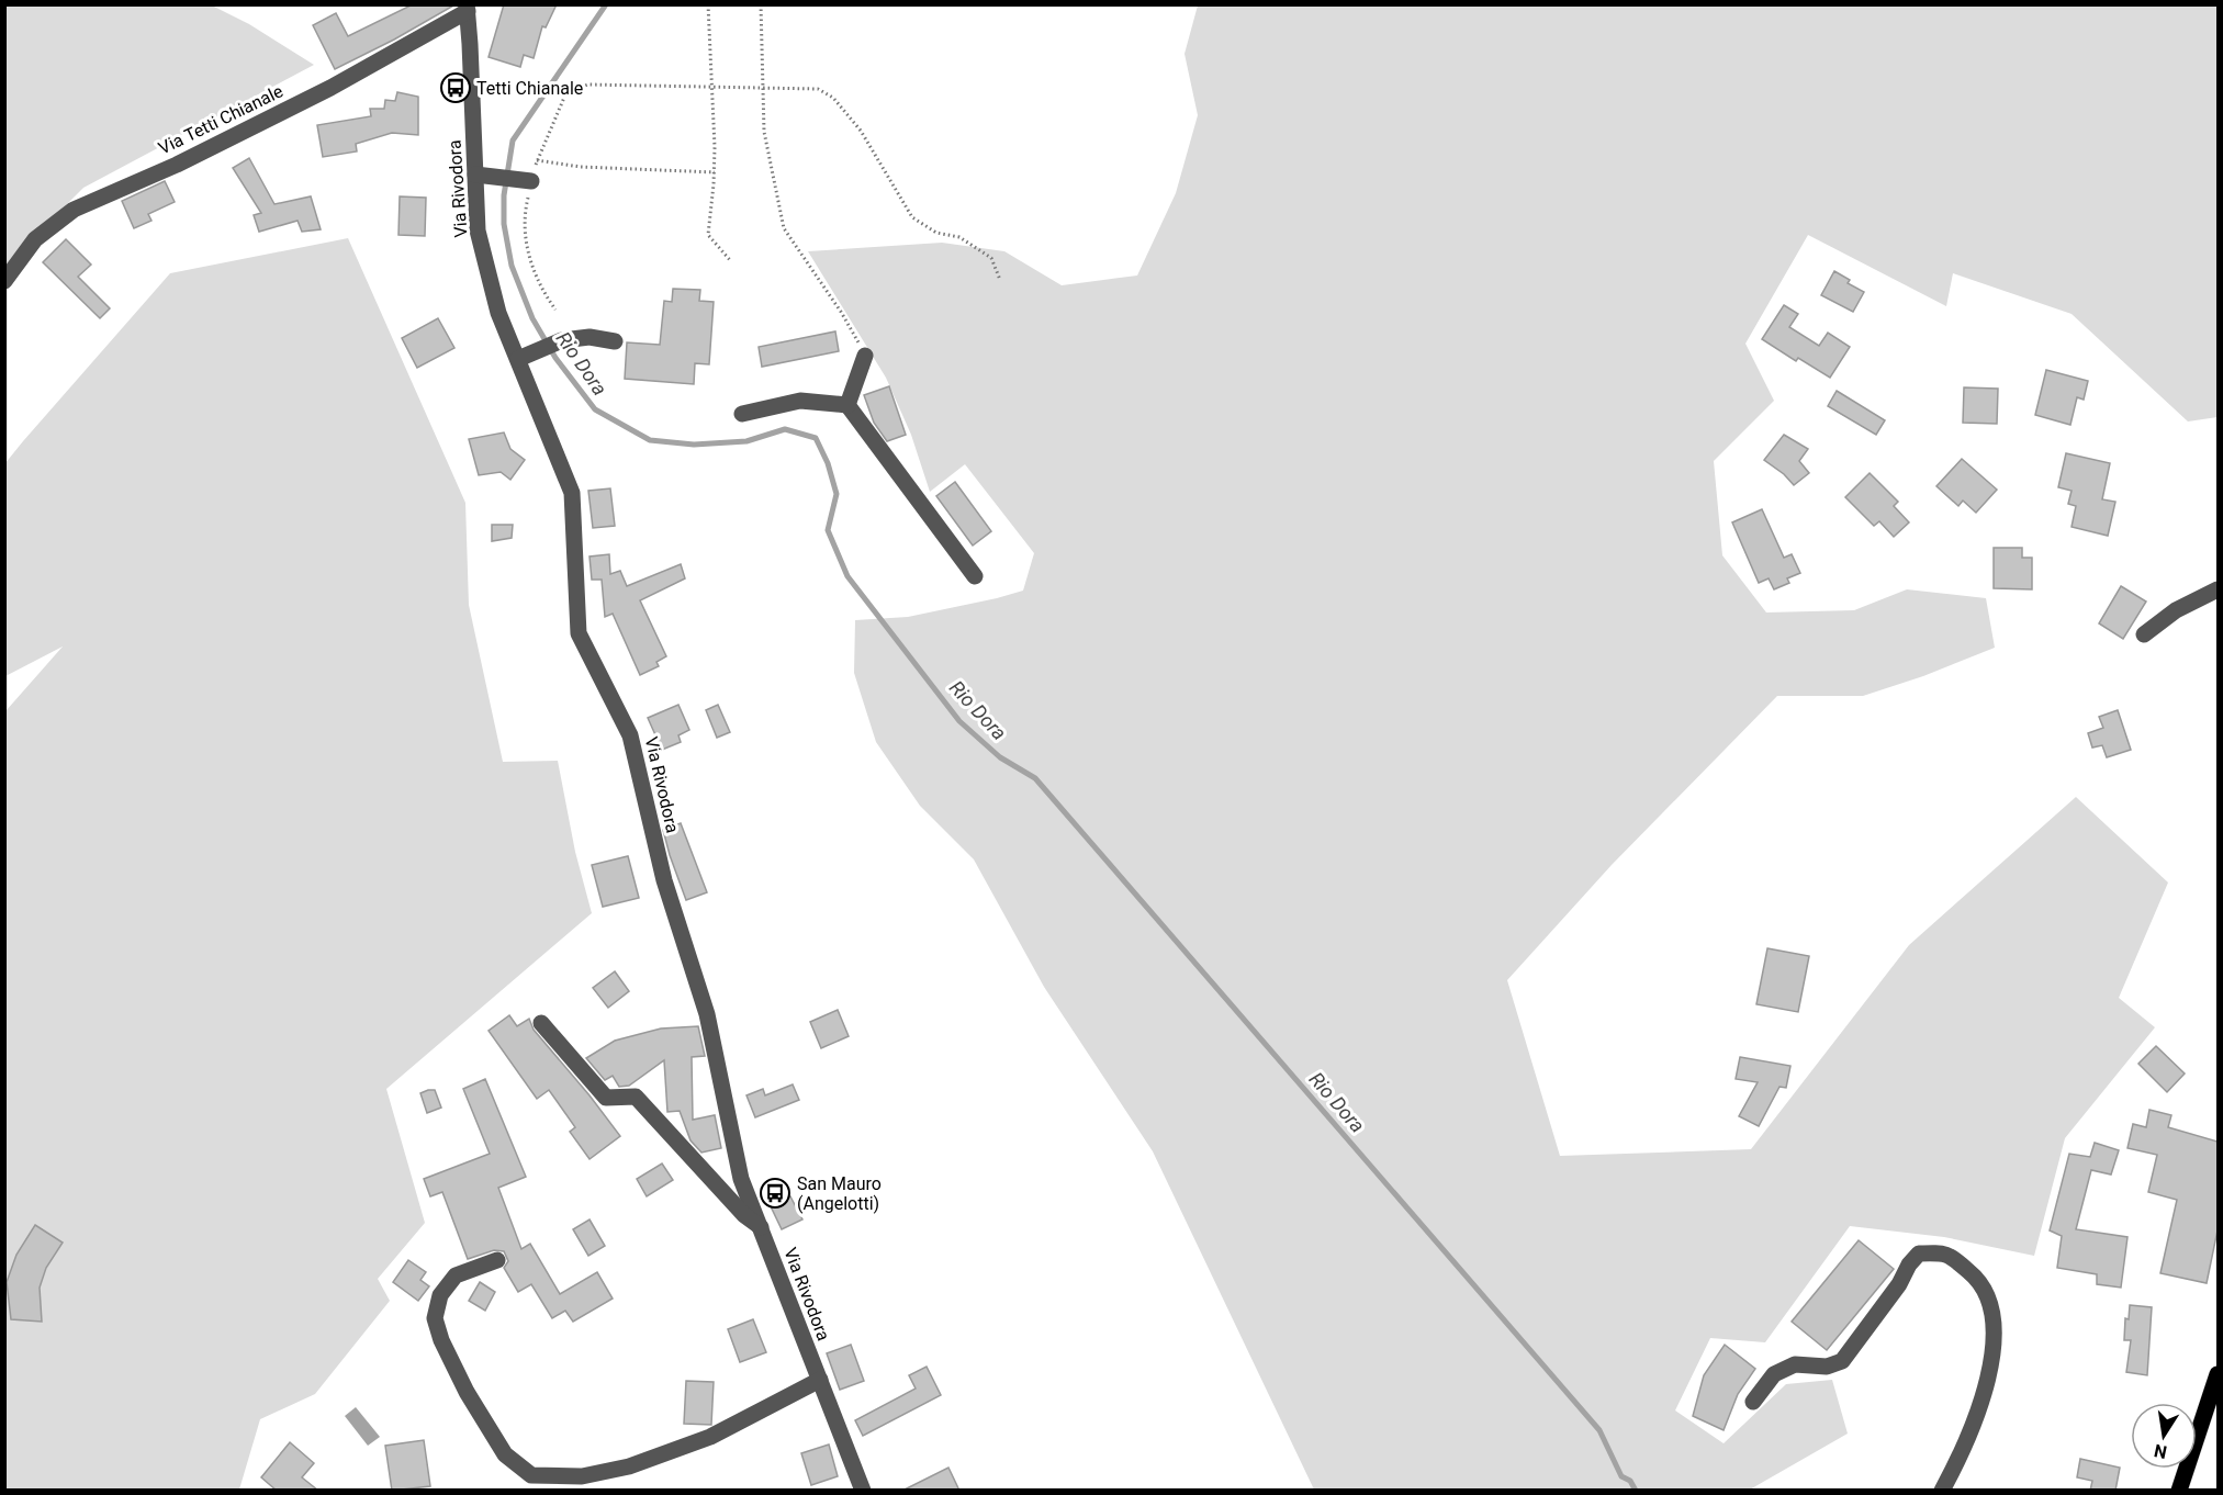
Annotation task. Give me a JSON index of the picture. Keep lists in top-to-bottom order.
{
  "streets": {
    "street": ["Via Tetti Chianale", "Via Rivodora"]
  },
  "crossings": [
    ["Via Tetti Chianale", "Via Rivodora"]
  ],
  "water": ["Rio Dora"],
  "places": {
    "bus stop": ["Tetti Chianale", "San Mauro (Angelotti)"]
  },
  "north": "bottom"
}
